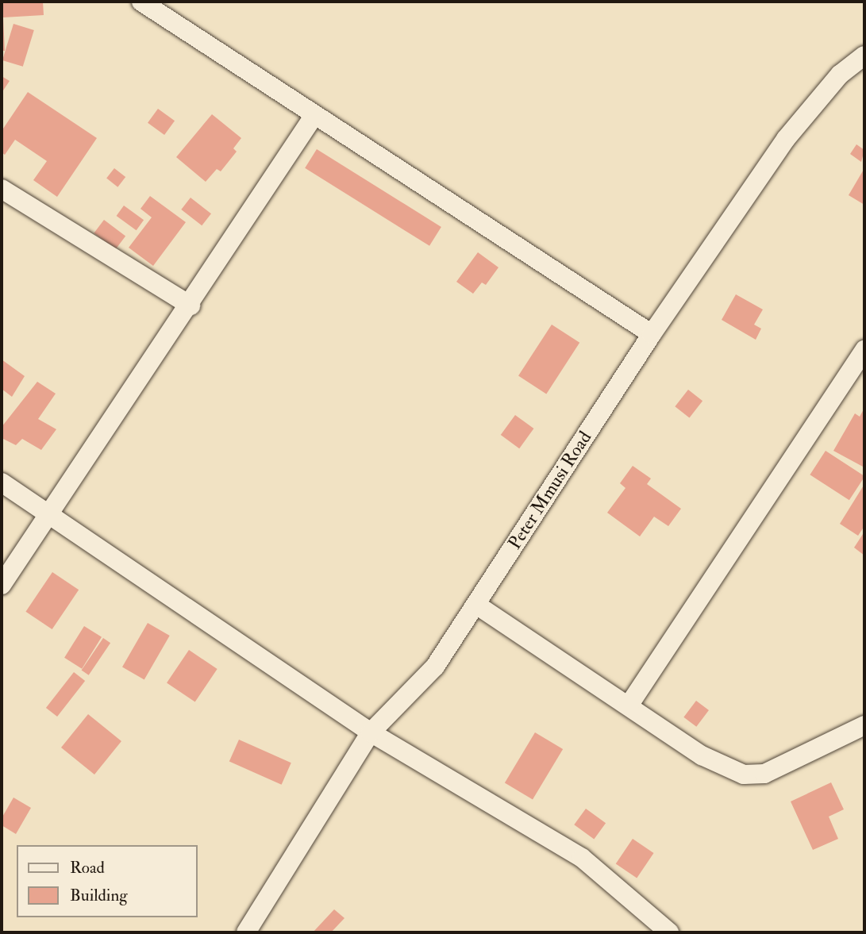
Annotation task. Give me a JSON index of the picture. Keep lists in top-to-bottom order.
{
  "streets": {
    "street": ["Peter Mmusi Road"]
  },
  "legend": ["Road", "Building"]
}
